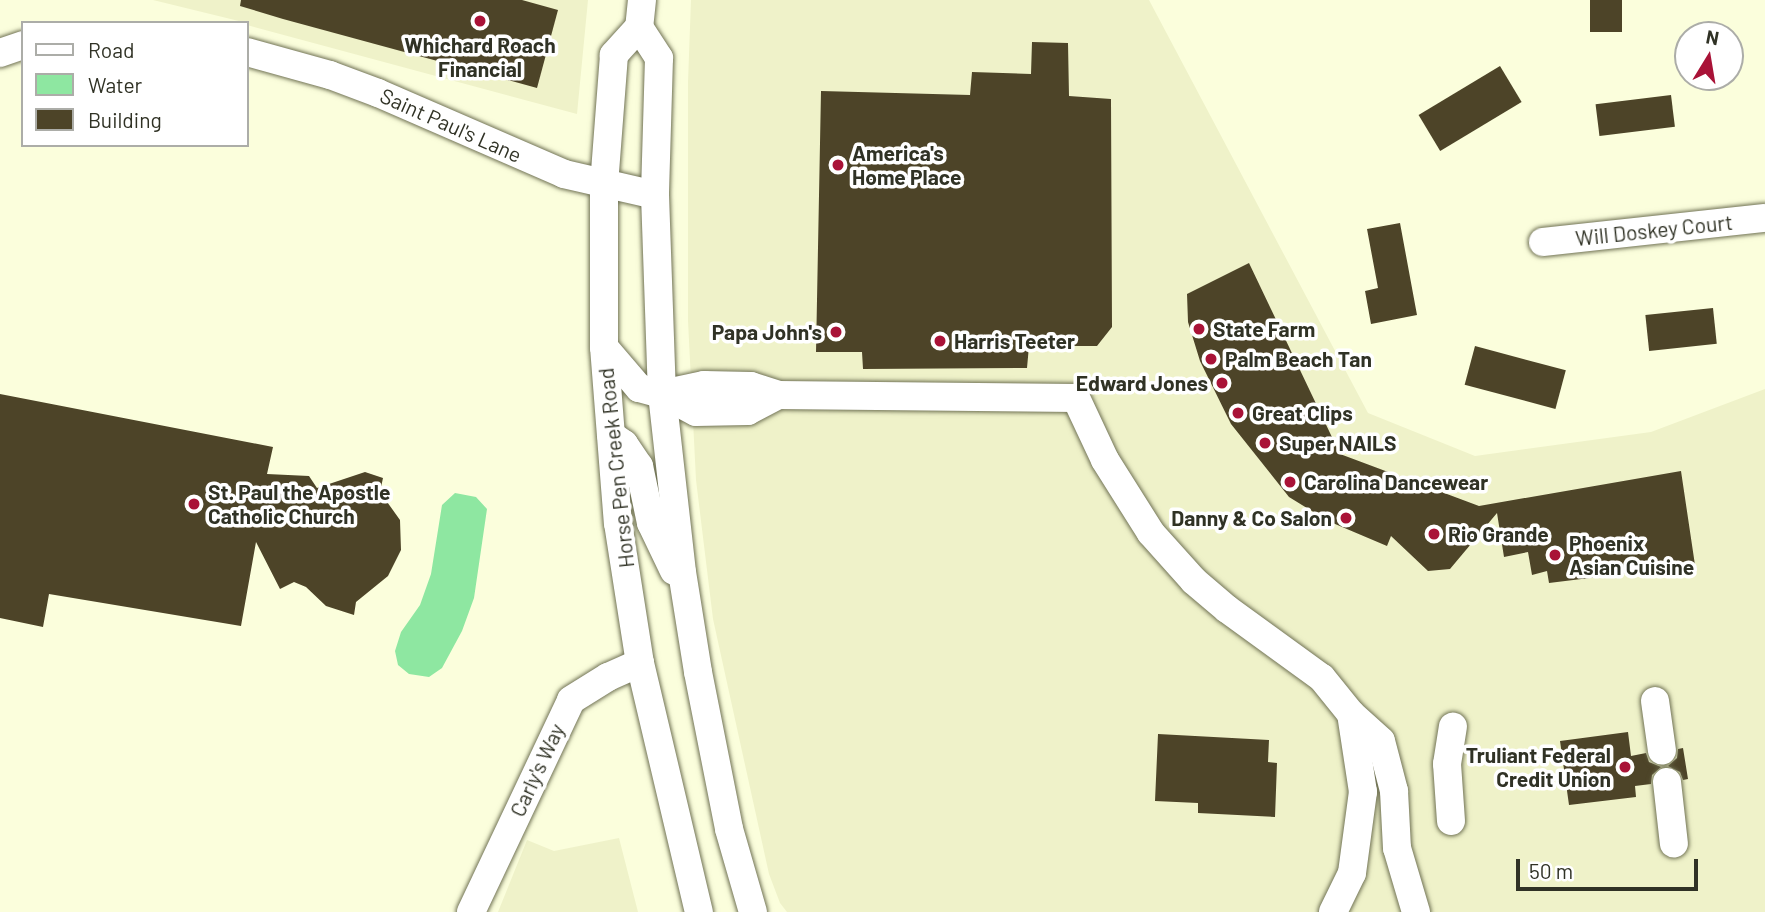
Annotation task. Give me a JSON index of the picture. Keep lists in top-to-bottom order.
{
  "streets": {
    "street": [
      "Saint Paul's Lane",
      "Will Doskey Court",
      "Horse Pen Creek Road",
      "Carly's Way"
    ]
  },
  "crossings": [
    ["Saint Paul's Lane", "Horse Pen Creek Road"],
    ["Horse Pen Creek Road", "Carly's Way"]
  ],
  "places": [
    "Whichard Roach Financial",
    "America's Home Place",
    "State Farm",
    "Papa John's",
    "Harris Teeter",
    "Palm Beach Tan",
    "Edward Jones",
    "Great Clips",
    "Super NAILS",
    "Carolina Dancewear",
    "St. Paul the Apostle Catholic Church",
    "Danny & Co Salon",
    "Rio Grande",
    "Phoenix Asian Cuisine",
    "Truliant Federal Credit Union"
  ],
  "legend": ["Road", "Water", "Building"],
  "scale_bar": "50 m",
  "north": "top"
}
